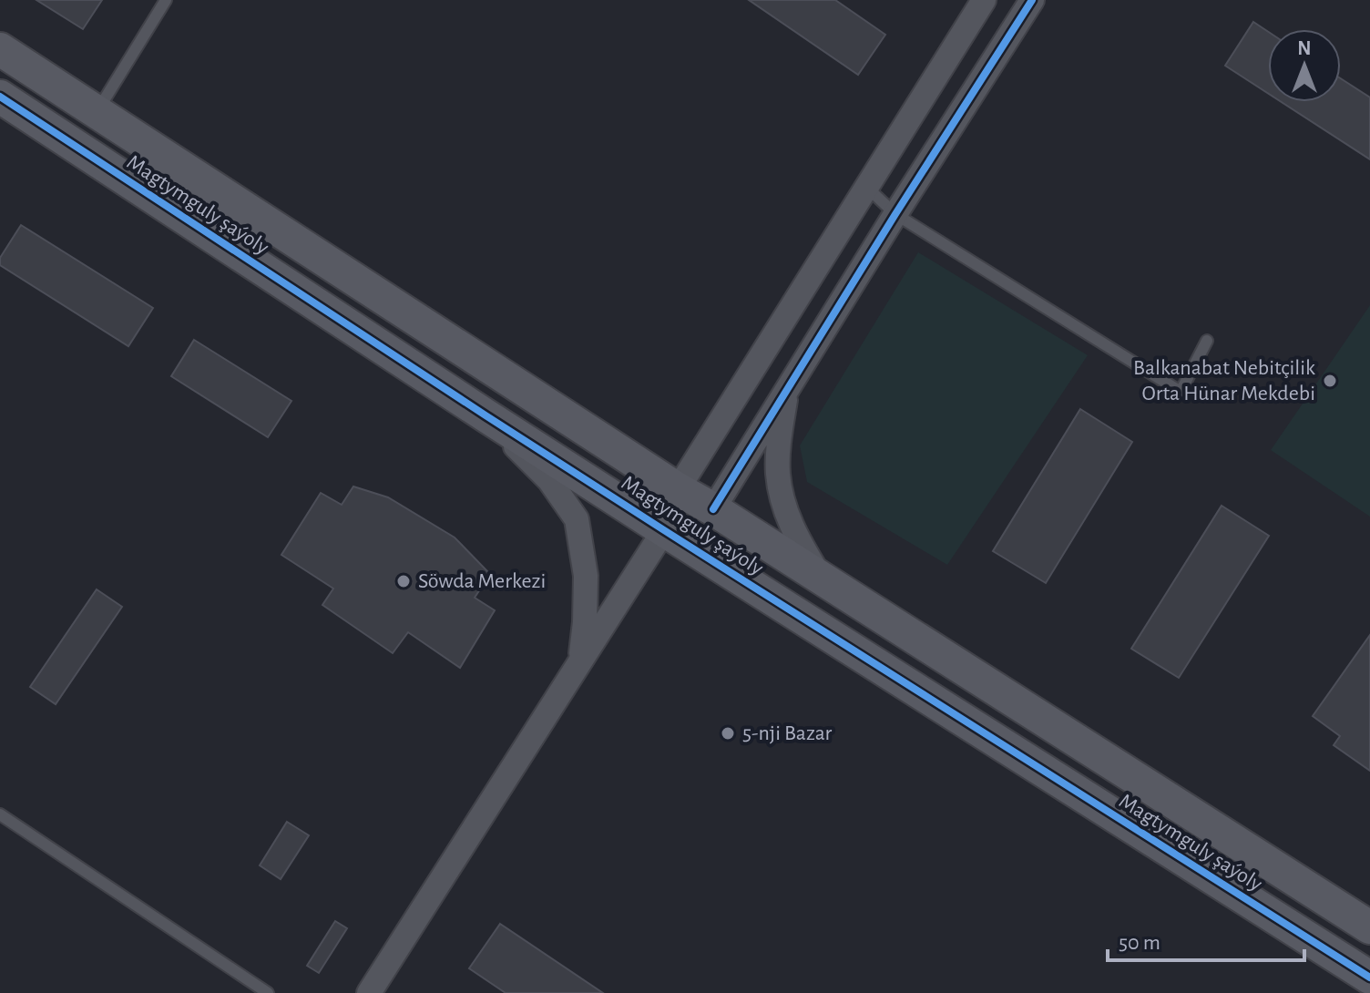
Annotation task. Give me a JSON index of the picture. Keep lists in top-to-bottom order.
{
  "streets": {
    "street": ["Magtymguly şaýoly"]
  },
  "places": ["Balkanabat Nebitçilik Orta Hünar Mekdebi", "Söwda Merkezi", "5-nji Bazar"],
  "scale_bar": "50 m",
  "north": "top"
}
